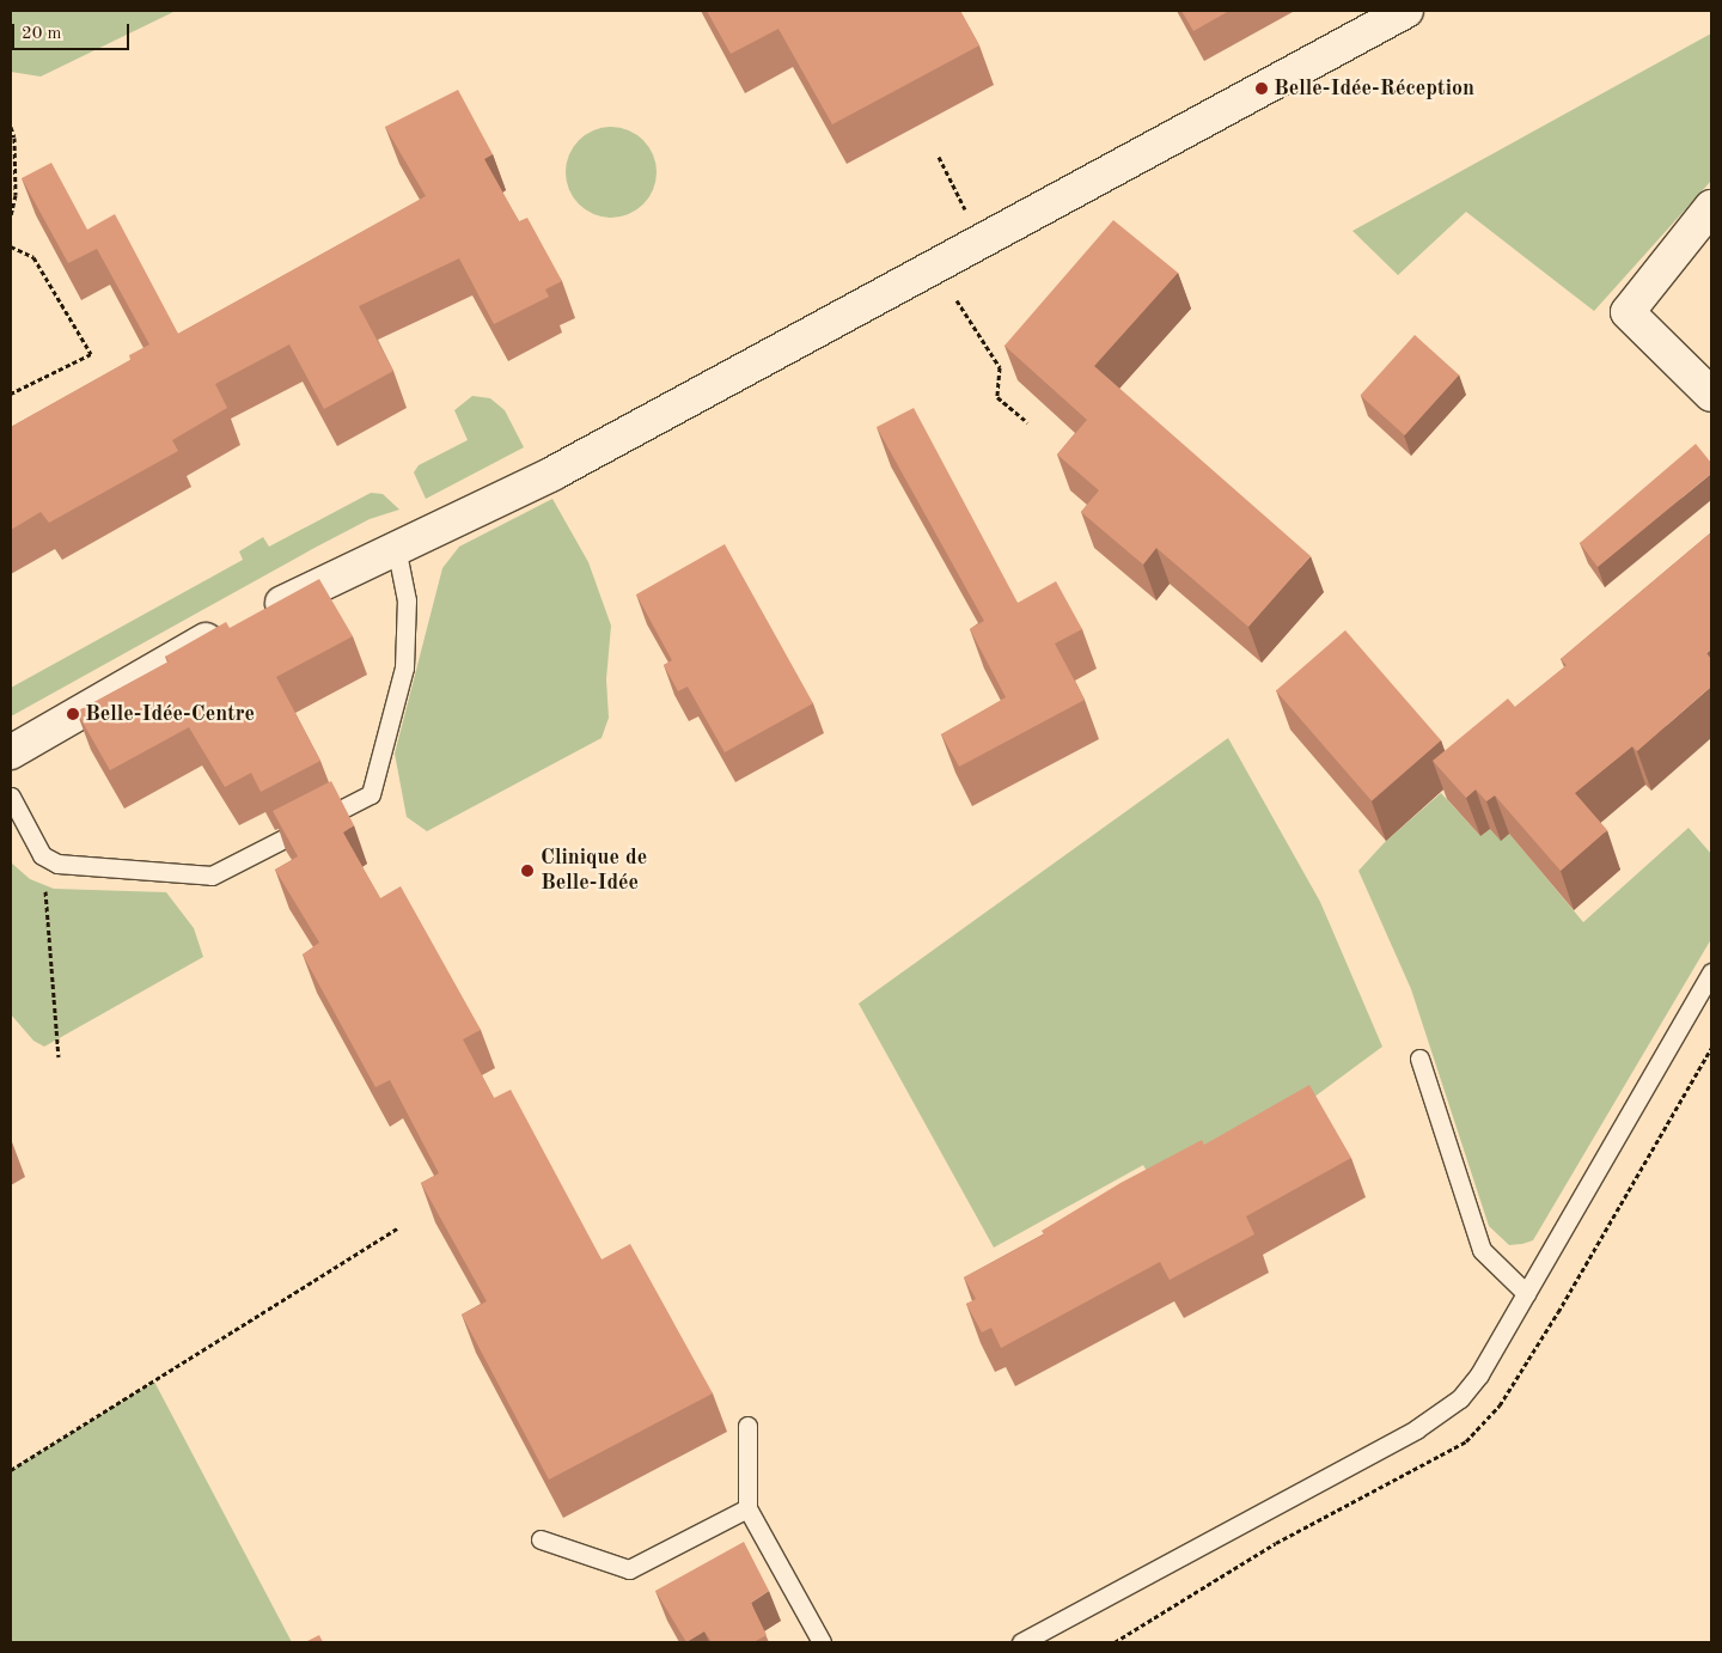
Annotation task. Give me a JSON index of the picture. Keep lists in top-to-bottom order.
{
  "places": ["Belle-Idée-Réception", "Belle-Idée-Centre", "Clinique de Belle-Idée"],
  "scale_bar": "20 m"
}
